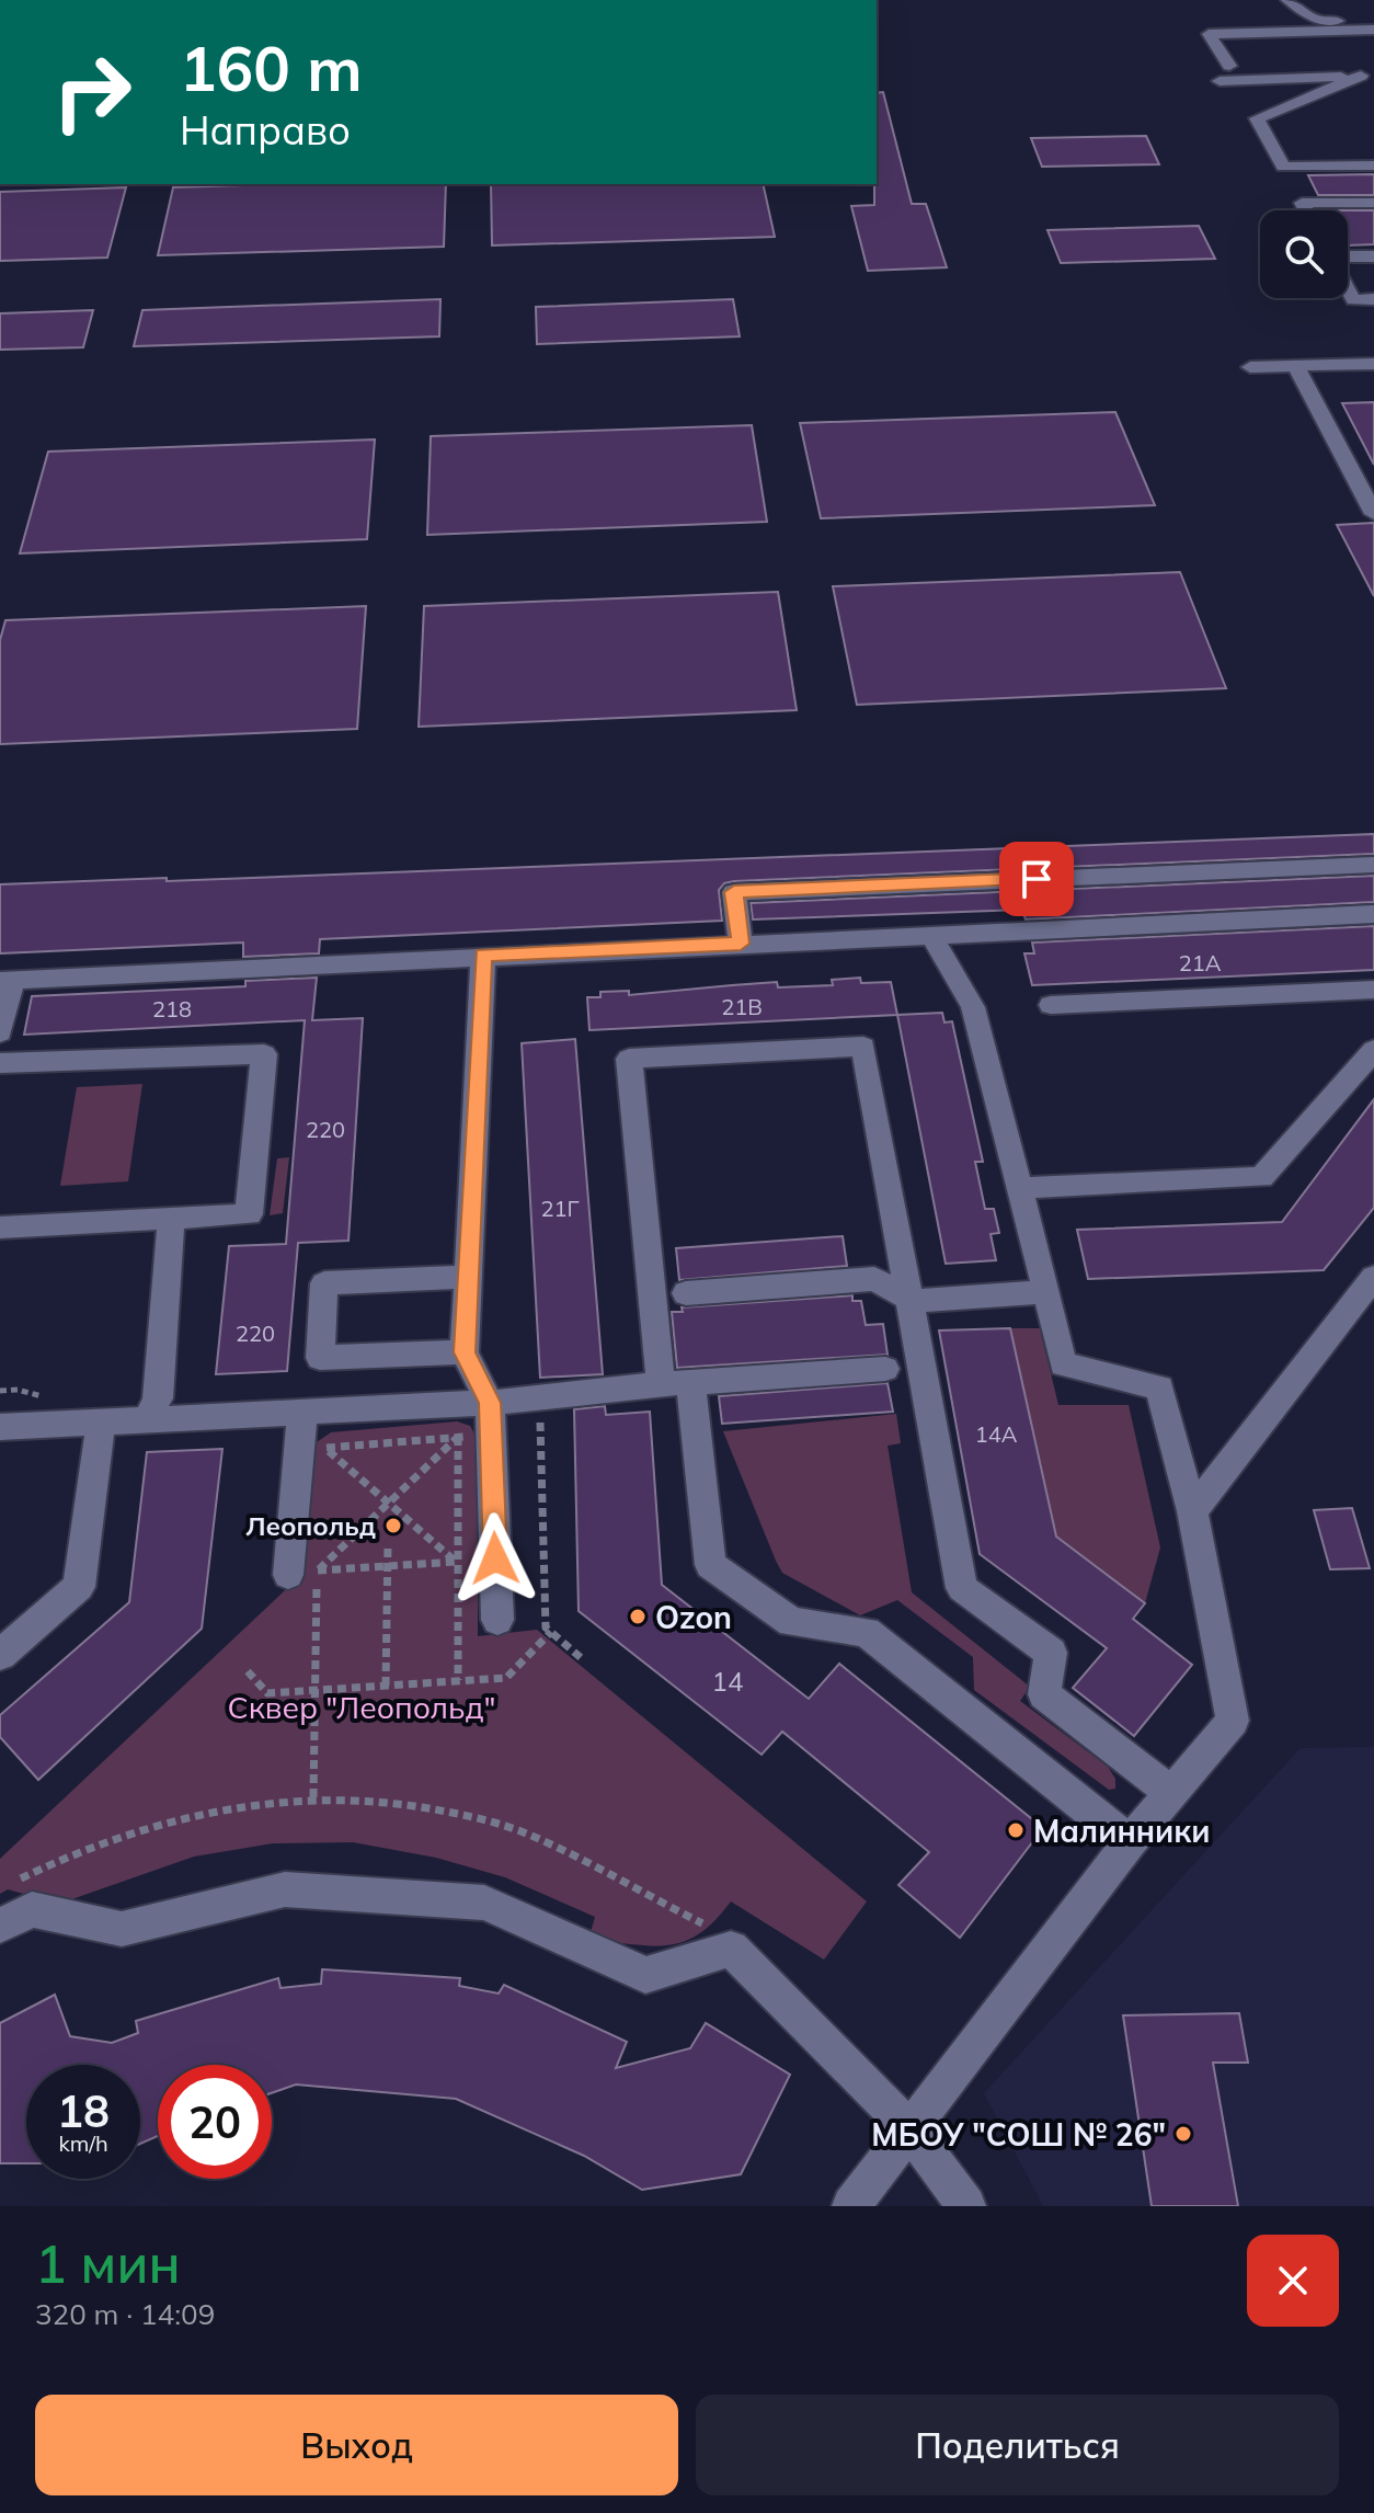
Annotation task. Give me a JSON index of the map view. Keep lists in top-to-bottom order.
{
  "parks": ["Сквер \"Леопольд\""],
  "places": [
    "Леопольд",
    "Ozon",
    "Малинники",
    "МБОУ \"СОШ № 26\""
  ],
  "house_numbers": [
    "21А",
    "21В",
    "218",
    "220",
    "21Г",
    "220",
    "14А",
    "14"
  ],
  "page": {
    "turn": ["160 m", "Направо"],
    "speed": "18 km/h",
    "limit": "20",
    "heading": ["1 мин", "320 m · 14:09"],
    "buttons": ["Выход", "Поделиться"]
  }
}
